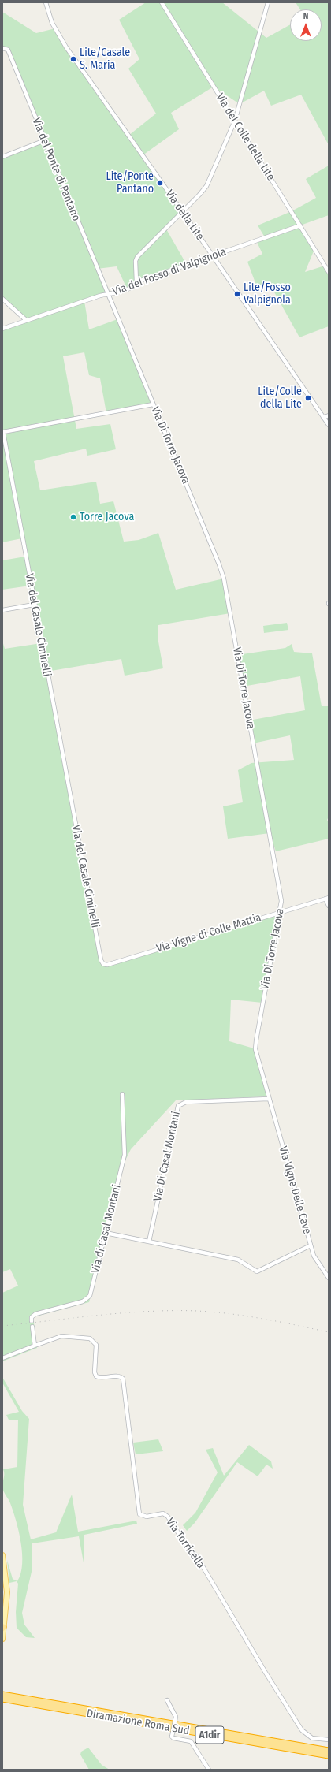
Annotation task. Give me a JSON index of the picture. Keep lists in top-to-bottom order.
{
  "streets": {
    "highway": ["Diramazione Roma Sud", "A1dir"],
    "street": [
      "Via del Colle della Lite",
      "Via del Ponte di Pantano",
      "Via della Lite",
      "Via del Fosso di Valpignola",
      "Via Di Torre Jacova",
      "Via del Casale Ciminelli",
      "Via Vigne di Colle Mattia",
      "Via Di Casal Montani",
      "Via Vigne Delle Cave",
      "Via di Casal Montani",
      "Via Torricella"
    ]
  },
  "crossings": [
    ["Via del Colle della Lite", "Via del Fosso di Valpignola"],
    ["Via del Ponte di Pantano", "Via del Fosso di Valpignola"],
    ["Via del Ponte di Pantano", "Via Di Torre Jacova"],
    ["Via della Lite", "Via del Fosso di Valpignola"],
    ["Via del Fosso di Valpignola", "Via Di Torre Jacova"],
    ["Via Di Torre Jacova", "Via del Casale Ciminelli"],
    ["Via Di Torre Jacova", "Via Vigne di Colle Mattia"],
    ["Via Di Torre Jacova", "Via Di Casal Montani"],
    ["Via Di Torre Jacova", "Via Vigne Delle Cave"],
    ["Via del Casale Ciminelli", "Via Vigne di Colle Mattia"],
    ["Via Di Casal Montani", "Via Vigne Delle Cave"]
  ],
  "places": [
    "Lite/Casale S. Maria",
    "Lite/Ponte Pantano",
    "Lite/Fosso Valpignola",
    "Lite/Colle della Lite",
    "Torre Jacova"
  ],
  "north": "top"
}
